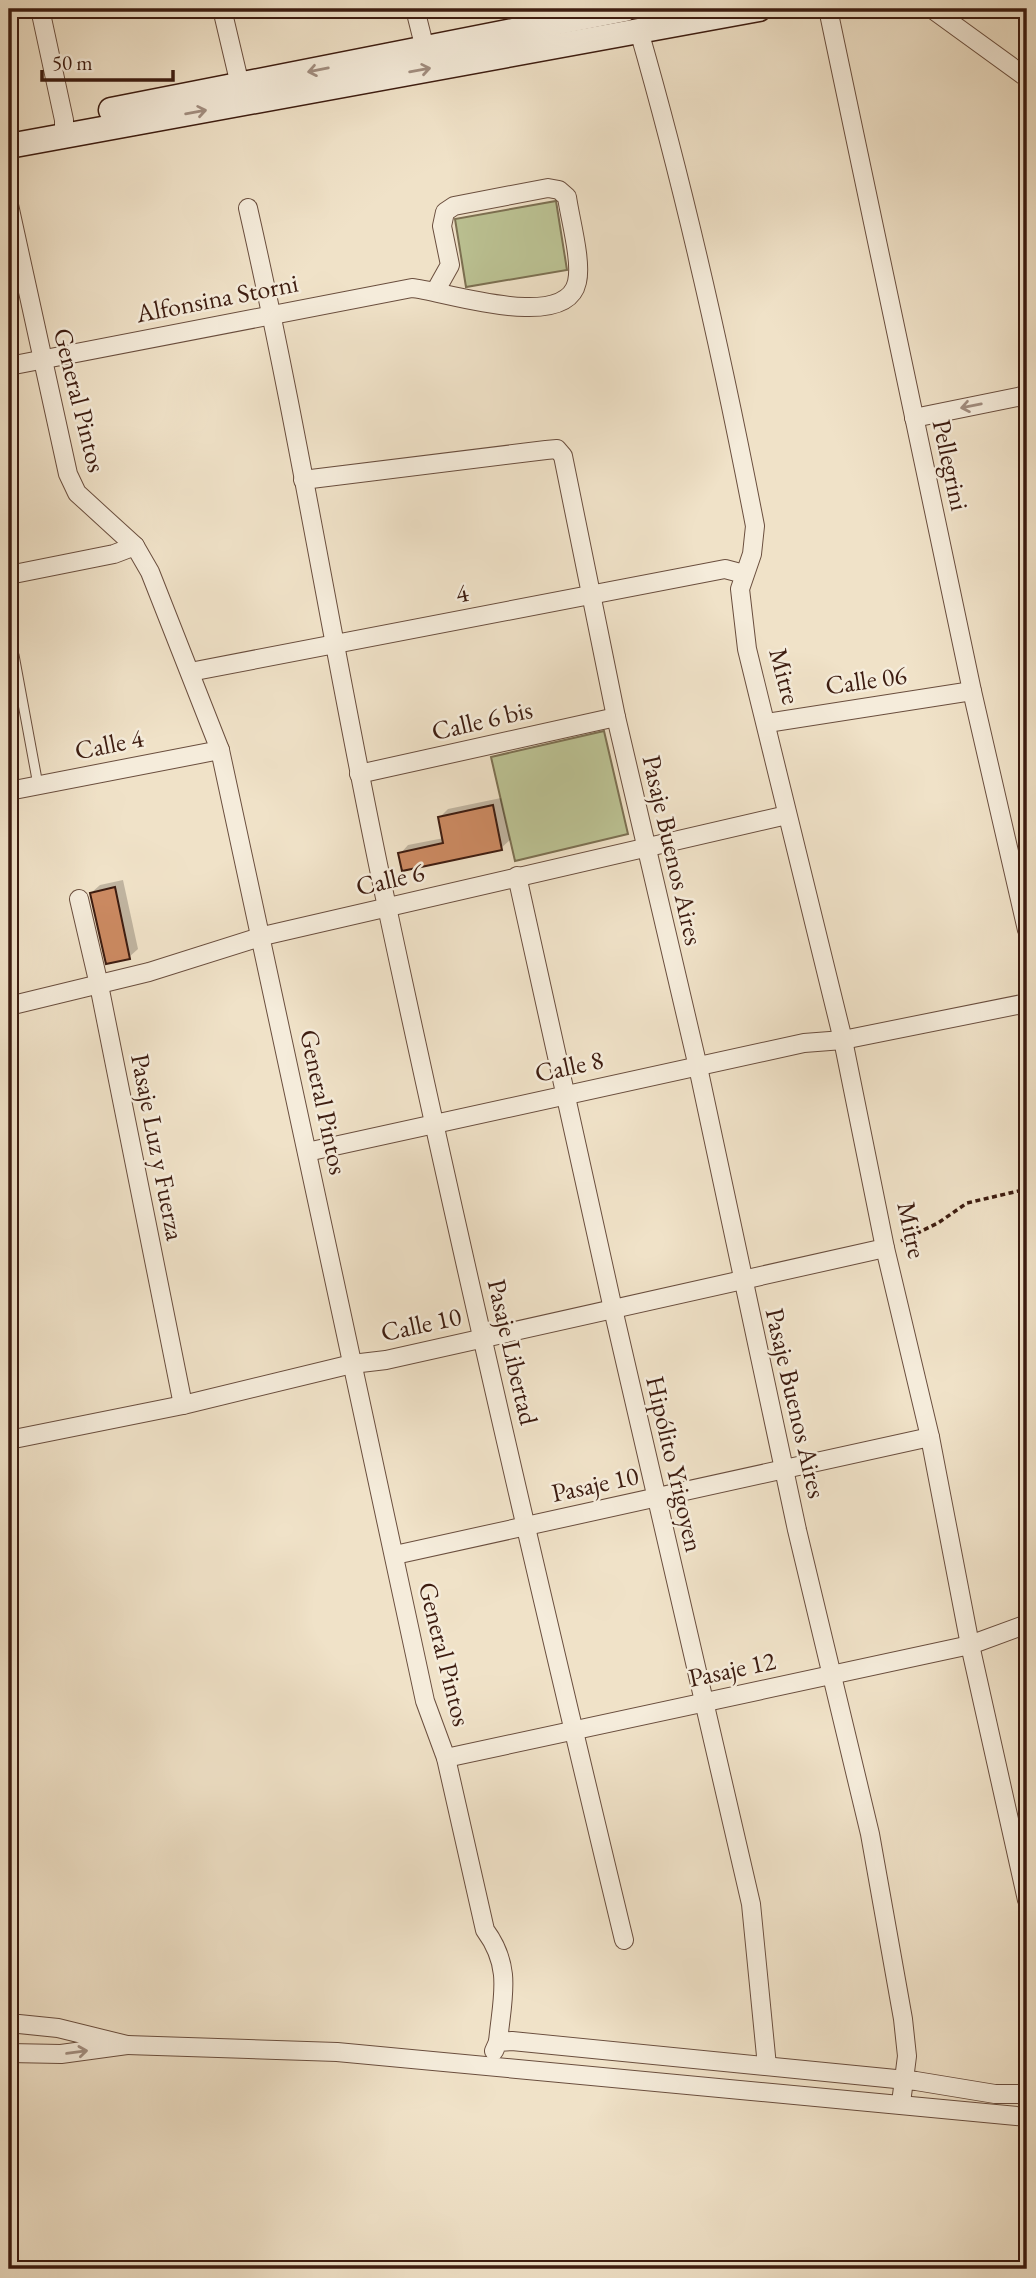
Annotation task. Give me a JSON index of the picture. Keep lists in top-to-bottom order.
{
  "streets": {
    "street": [
      "Alfonsina Storni",
      "General Pintos",
      "Pellegrini",
      "4",
      "Mitre",
      "Calle 06",
      "Calle 6 bis",
      "Calle 4",
      "Pasaje Buenos Aires",
      "Calle 6",
      "Calle 8",
      "Pasaje Luz y Fuerza",
      "Calle 10",
      "Pasaje Libertad",
      "Hipólito Yrigoyen",
      "Pasaje 10",
      "Pasaje 12"
    ]
  },
  "crossings": [
    ["Alfonsina Storni", "General Pintos"],
    ["Alfonsina Storni", "Pasaje Libertad"],
    ["General Pintos", "4"],
    ["General Pintos", "Calle 4"],
    ["General Pintos", "Calle 6"],
    ["General Pintos", "Calle 8"],
    ["General Pintos", "Calle 10"],
    ["General Pintos", "Pasaje 10"],
    ["General Pintos", "Pasaje 12"],
    ["Pellegrini", "Calle 06"],
    ["4", "Mitre"],
    ["4", "Pasaje Buenos Aires"],
    ["4", "Pasaje Libertad"],
    ["Mitre", "Calle 06"],
    ["Mitre", "Calle 6"],
    ["Mitre", "Calle 8"],
    ["Mitre", "Calle 10"],
    ["Mitre", "Pasaje 10"],
    ["Mitre", "Pasaje 12"],
    ["Calle 6 bis", "Pasaje Buenos Aires"],
    ["Calle 6 bis", "Pasaje Libertad"],
    ["Pasaje Buenos Aires", "Calle 6"],
    ["Pasaje Buenos Aires", "Calle 8"],
    ["Pasaje Buenos Aires", "Calle 10"],
    ["Pasaje Buenos Aires", "Pasaje Libertad"],
    ["Pasaje Buenos Aires", "Pasaje 10"],
    ["Pasaje Buenos Aires", "Pasaje 12"],
    ["Calle 6", "Pasaje Luz y Fuerza"],
    ["Calle 6", "Pasaje Libertad"],
    ["Calle 6", "Hipólito Yrigoyen"],
    ["Calle 8", "Pasaje Libertad"],
    ["Calle 8", "Hipólito Yrigoyen"],
    ["Pasaje Luz y Fuerza", "Calle 10"],
    ["Calle 10", "Pasaje Libertad"],
    ["Calle 10", "Hipólito Yrigoyen"],
    ["Pasaje Libertad", "Pasaje 10"],
    ["Pasaje Libertad", "Pasaje 12"],
    ["Hipólito Yrigoyen", "Pasaje 10"],
    ["Hipólito Yrigoyen", "Pasaje 12"]
  ],
  "scale_bar": "50 m"
}
